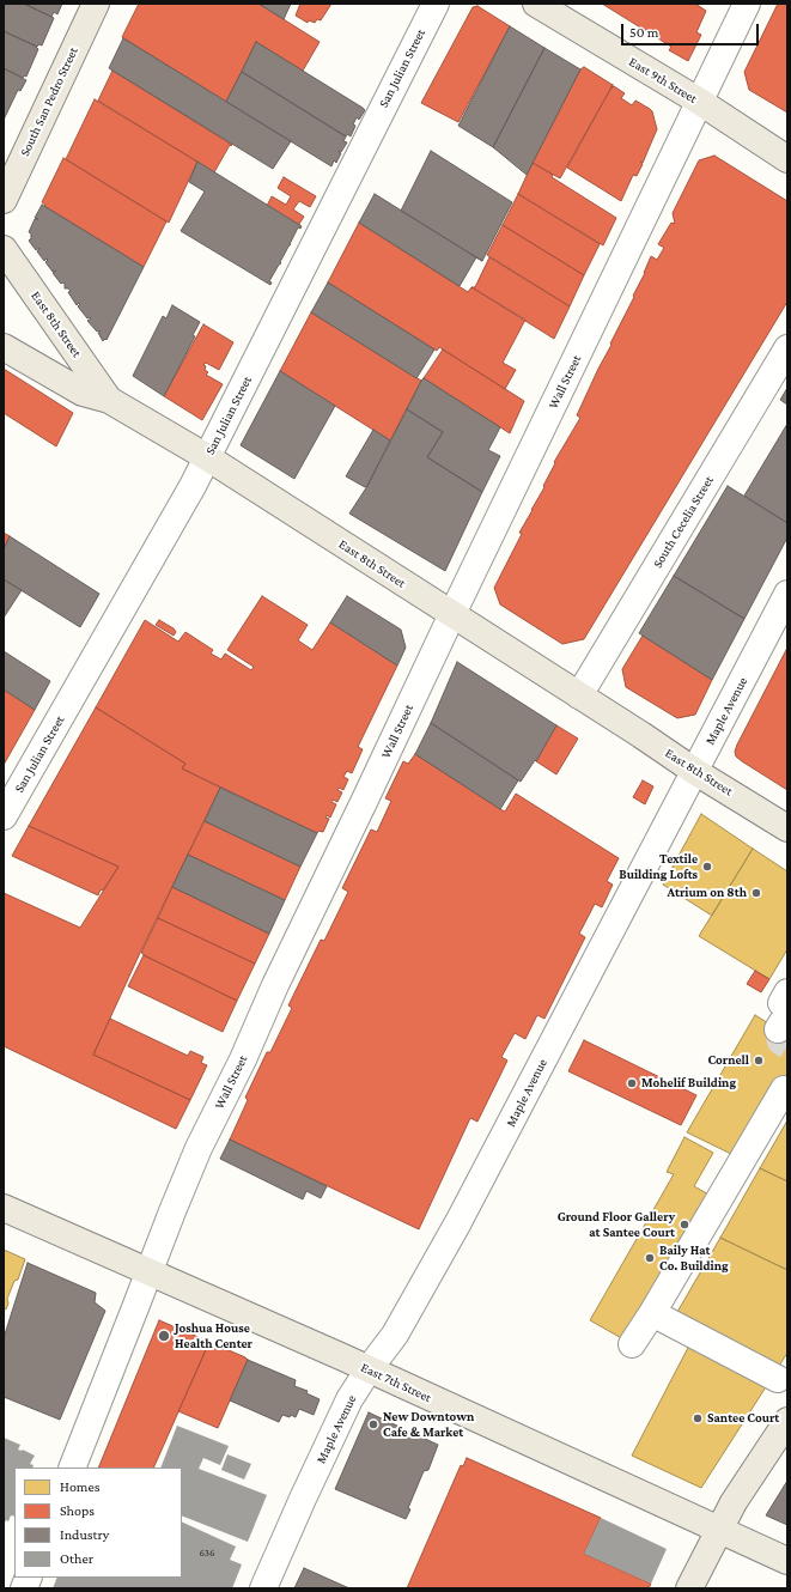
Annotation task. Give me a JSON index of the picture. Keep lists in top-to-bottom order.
{
  "streets": {
    "main road": [
      "East 9th Street",
      "South San Pedro Street",
      "East 8th Street",
      "East 7th Street"
    ],
    "street": [
      "San Julian Street",
      "Wall Street",
      "South Cecelia Street",
      "Maple Avenue"
    ]
  },
  "crossings": [
    ["San Julian Street", "East 8th Street"],
    ["East 9th Street", "Wall Street"],
    ["East 8th Street", "Wall Street"],
    ["East 8th Street", "South Cecelia Street"],
    ["East 8th Street", "Maple Avenue"],
    ["Wall Street", "East 7th Street"],
    ["Maple Avenue", "East 7th Street"]
  ],
  "places": [
    "Textile Building Lofts",
    "Atrium on 8th",
    "Cornell",
    "Mohelif Building",
    "Ground Floor Gallery at Santee Court",
    "Baily Hat Co. Building",
    "Joshua House Health Center",
    "Santee Court",
    "New Downtown Cafe & Market"
  ],
  "house_numbers": ["636"],
  "legend": [
    "Homes",
    "Shops",
    "Industry",
    "Other"
  ],
  "scale_bar": "50 m"
}
